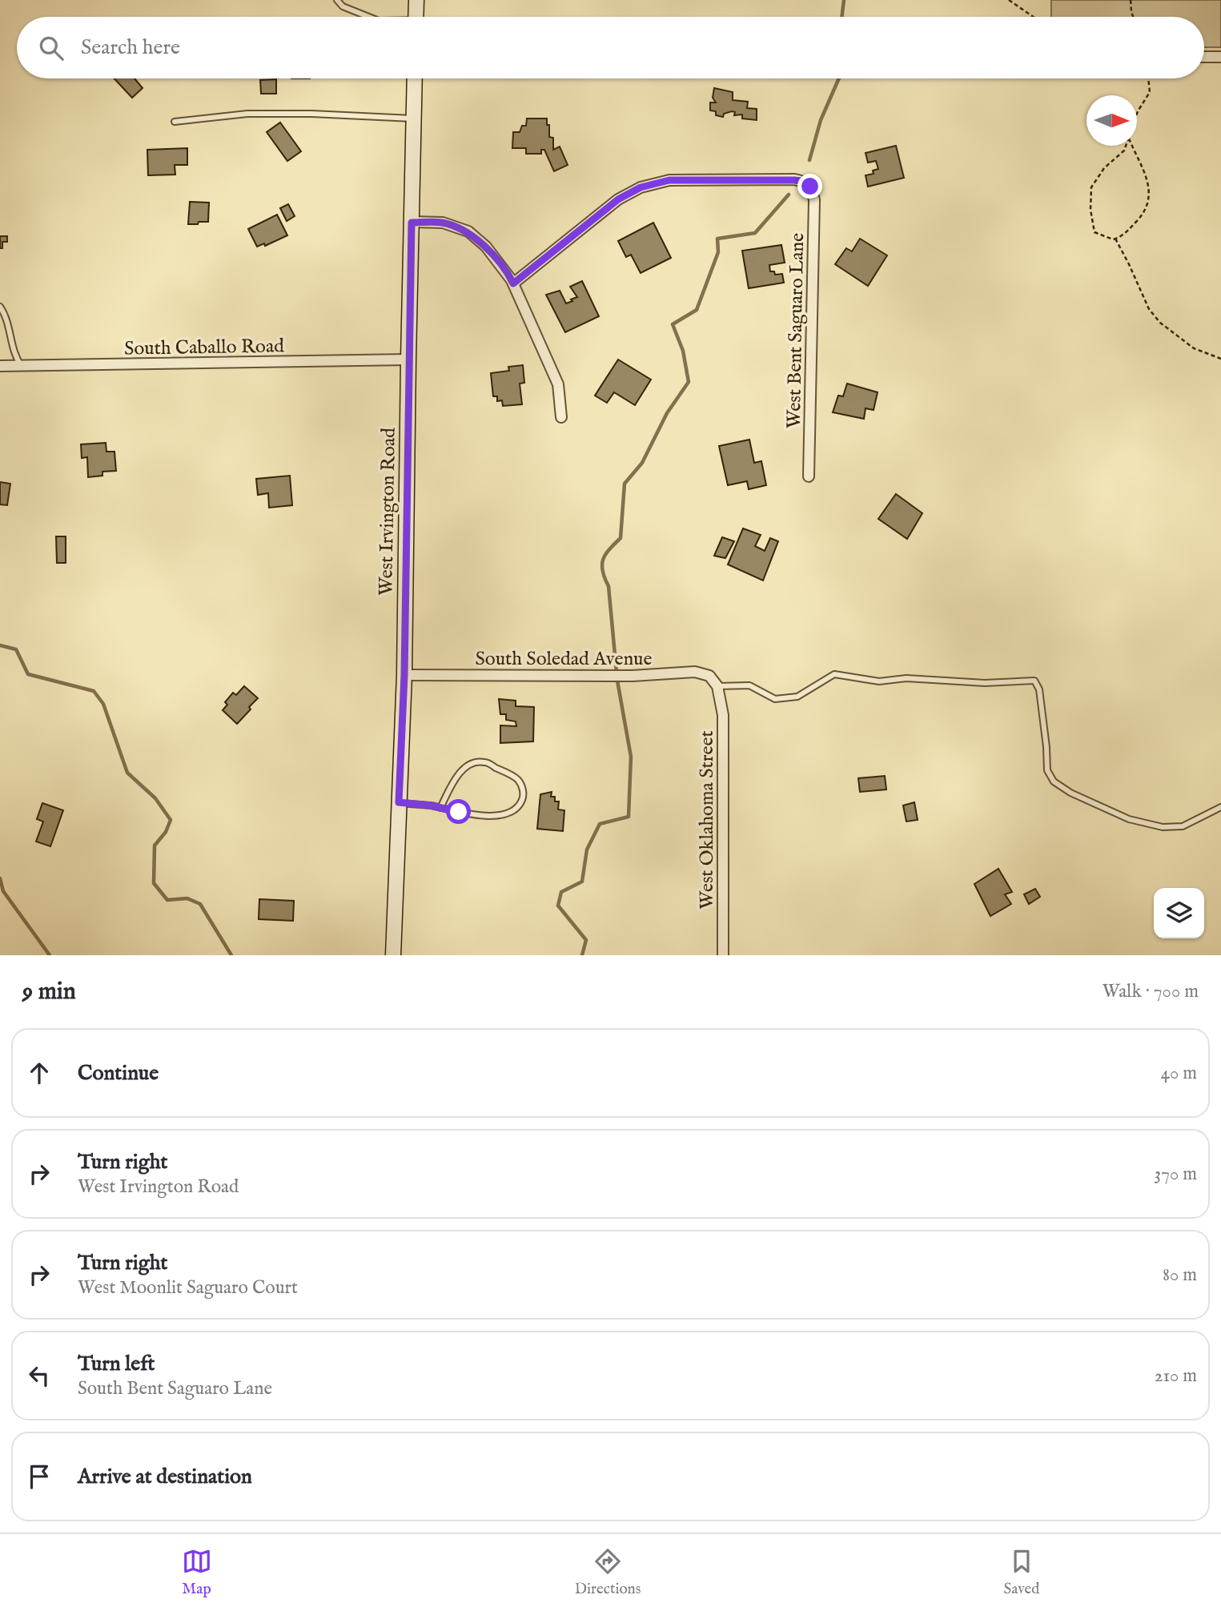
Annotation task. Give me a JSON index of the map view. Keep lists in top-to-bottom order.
{
  "streets": {
    "main road": ["West Irvington Road"],
    "street": [
      "West Bent Saguaro Lane",
      "South Caballo Road",
      "South Soledad Avenue",
      "West Oklahoma Street"
    ]
  },
  "crossings": [
    ["South Caballo Road", "West Irvington Road"],
    ["West Irvington Road", "South Soledad Avenue"],
    ["South Soledad Avenue", "West Oklahoma Street"]
  ],
  "north": "right",
  "page": {
    "search": "Search here",
    "heading": ["9 min", "Walk · 700 m"],
    "list": [
      ["Continue", "40 m"],
      ["Turn right", "West Irvington Road", "370 m"],
      ["Turn right", "West Moonlit Saguaro Court", "80 m"],
      ["Turn left", "South Bent Saguaro Lane", "210 m"],
      "Arrive at destination"
    ],
    "nav": ["Map", "Directions", "Saved"]
  }
}
